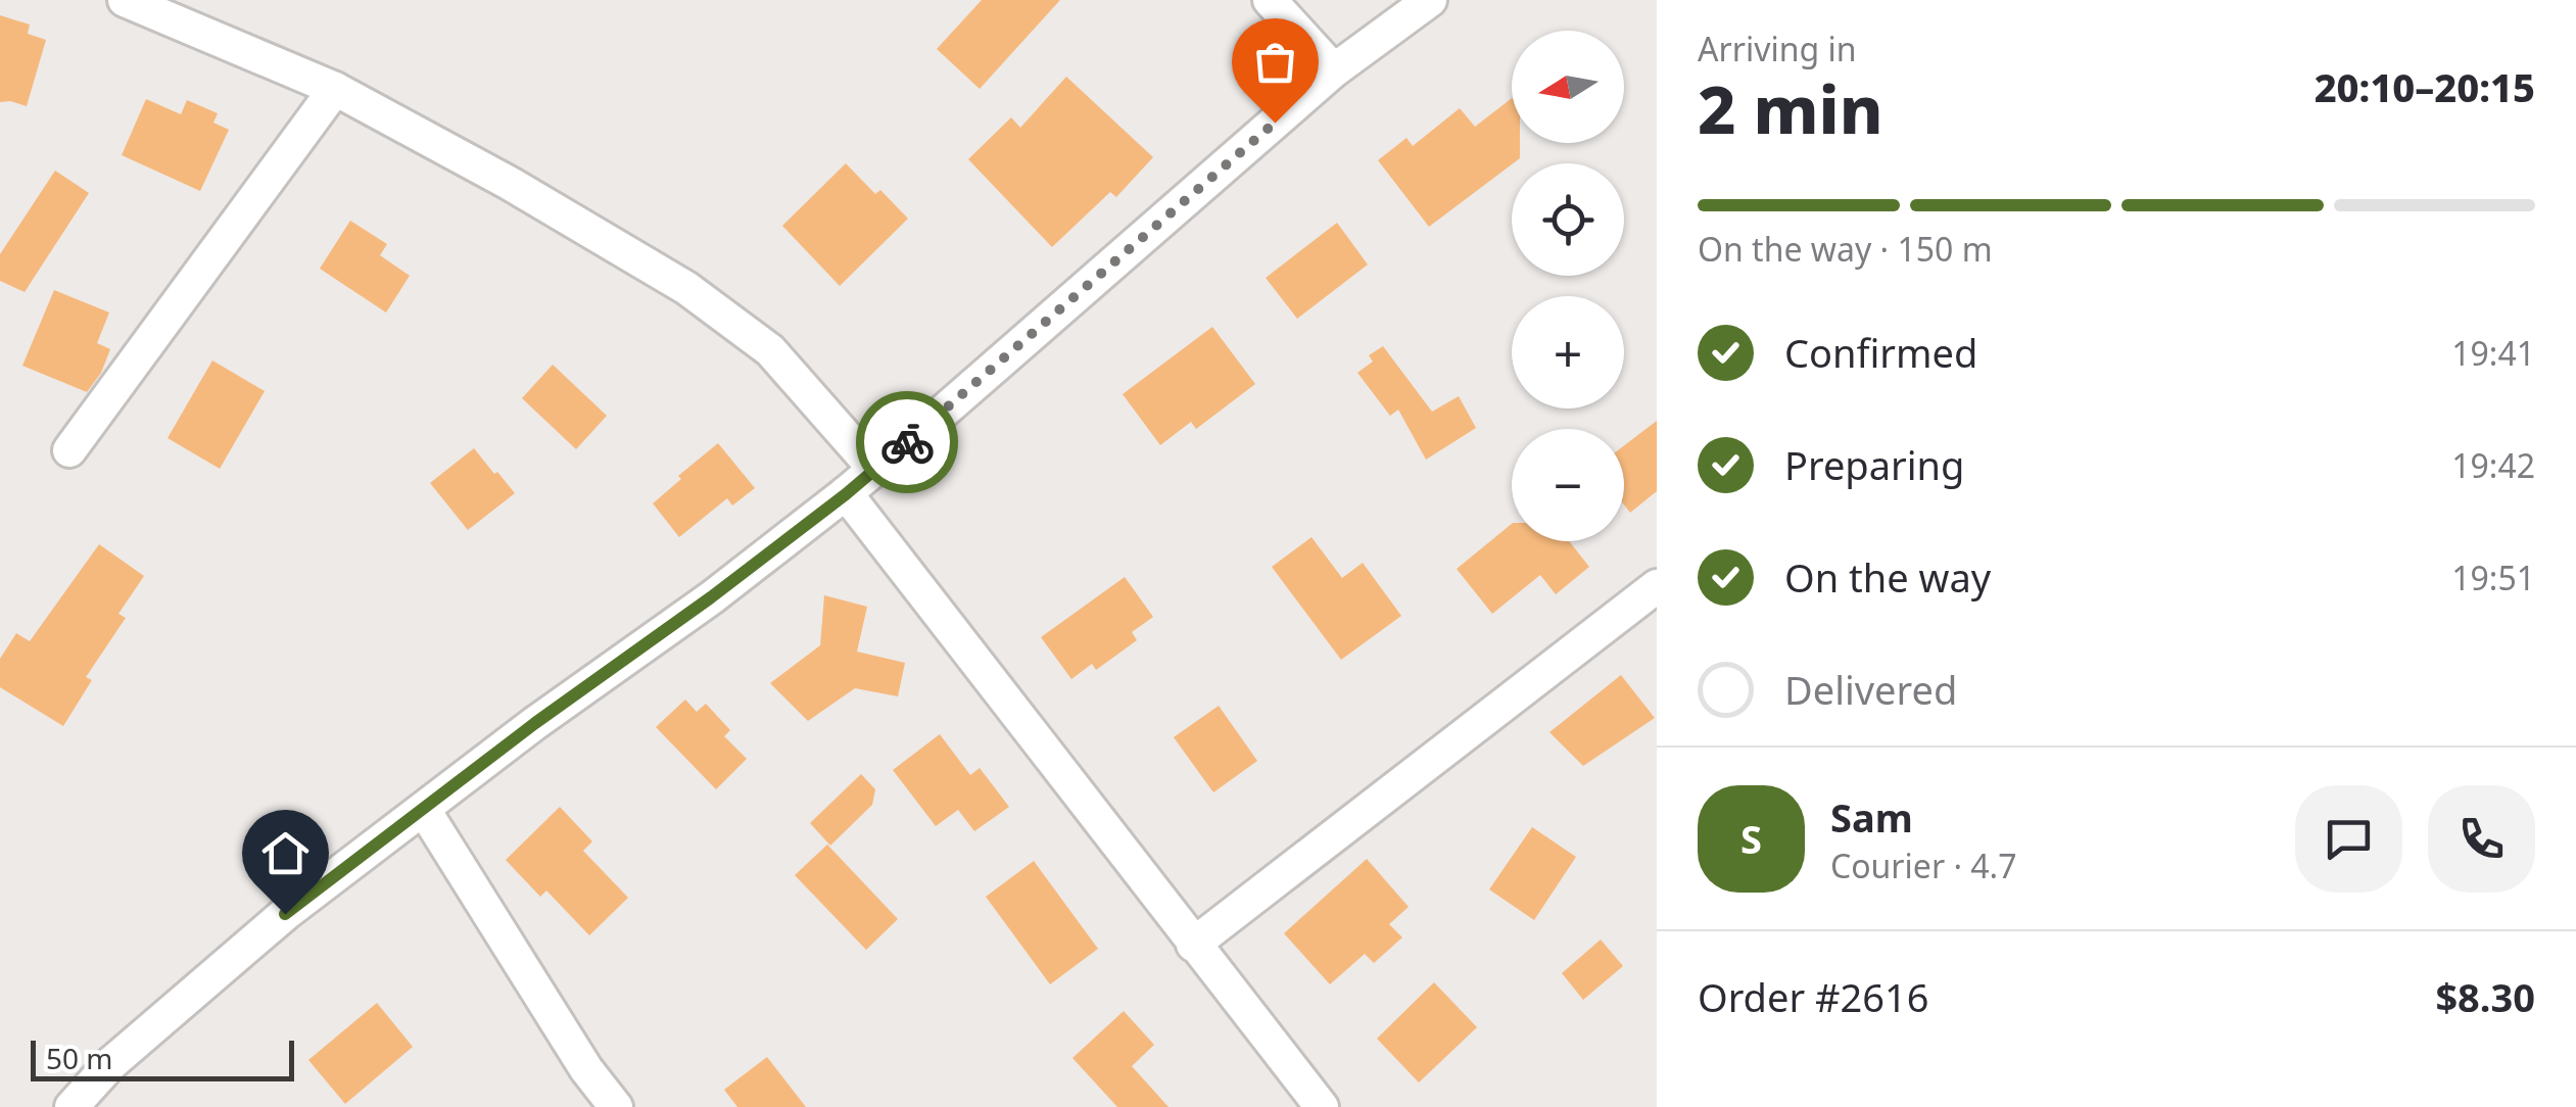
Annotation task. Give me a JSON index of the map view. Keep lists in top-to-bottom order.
{
  "scale_bar": "50 m",
  "north": "left",
  "page": {
    "heading": ["2 min", "Arriving in", "20:10–20:15"],
    "panel": [
      "Sam",
      "Courier · 4.7",
      "Order #2616",
      "$8.30"
    ],
    "map_buttons": ["+", "−"],
    "bar": "On the way · 150 m",
    "list": [
      ["Confirmed", "19:41"],
      ["Preparing", "19:42"],
      ["On the way", "19:51"],
      "Delivered"
    ],
    "round": "S",
    "scale": "50 m"
  }
}
